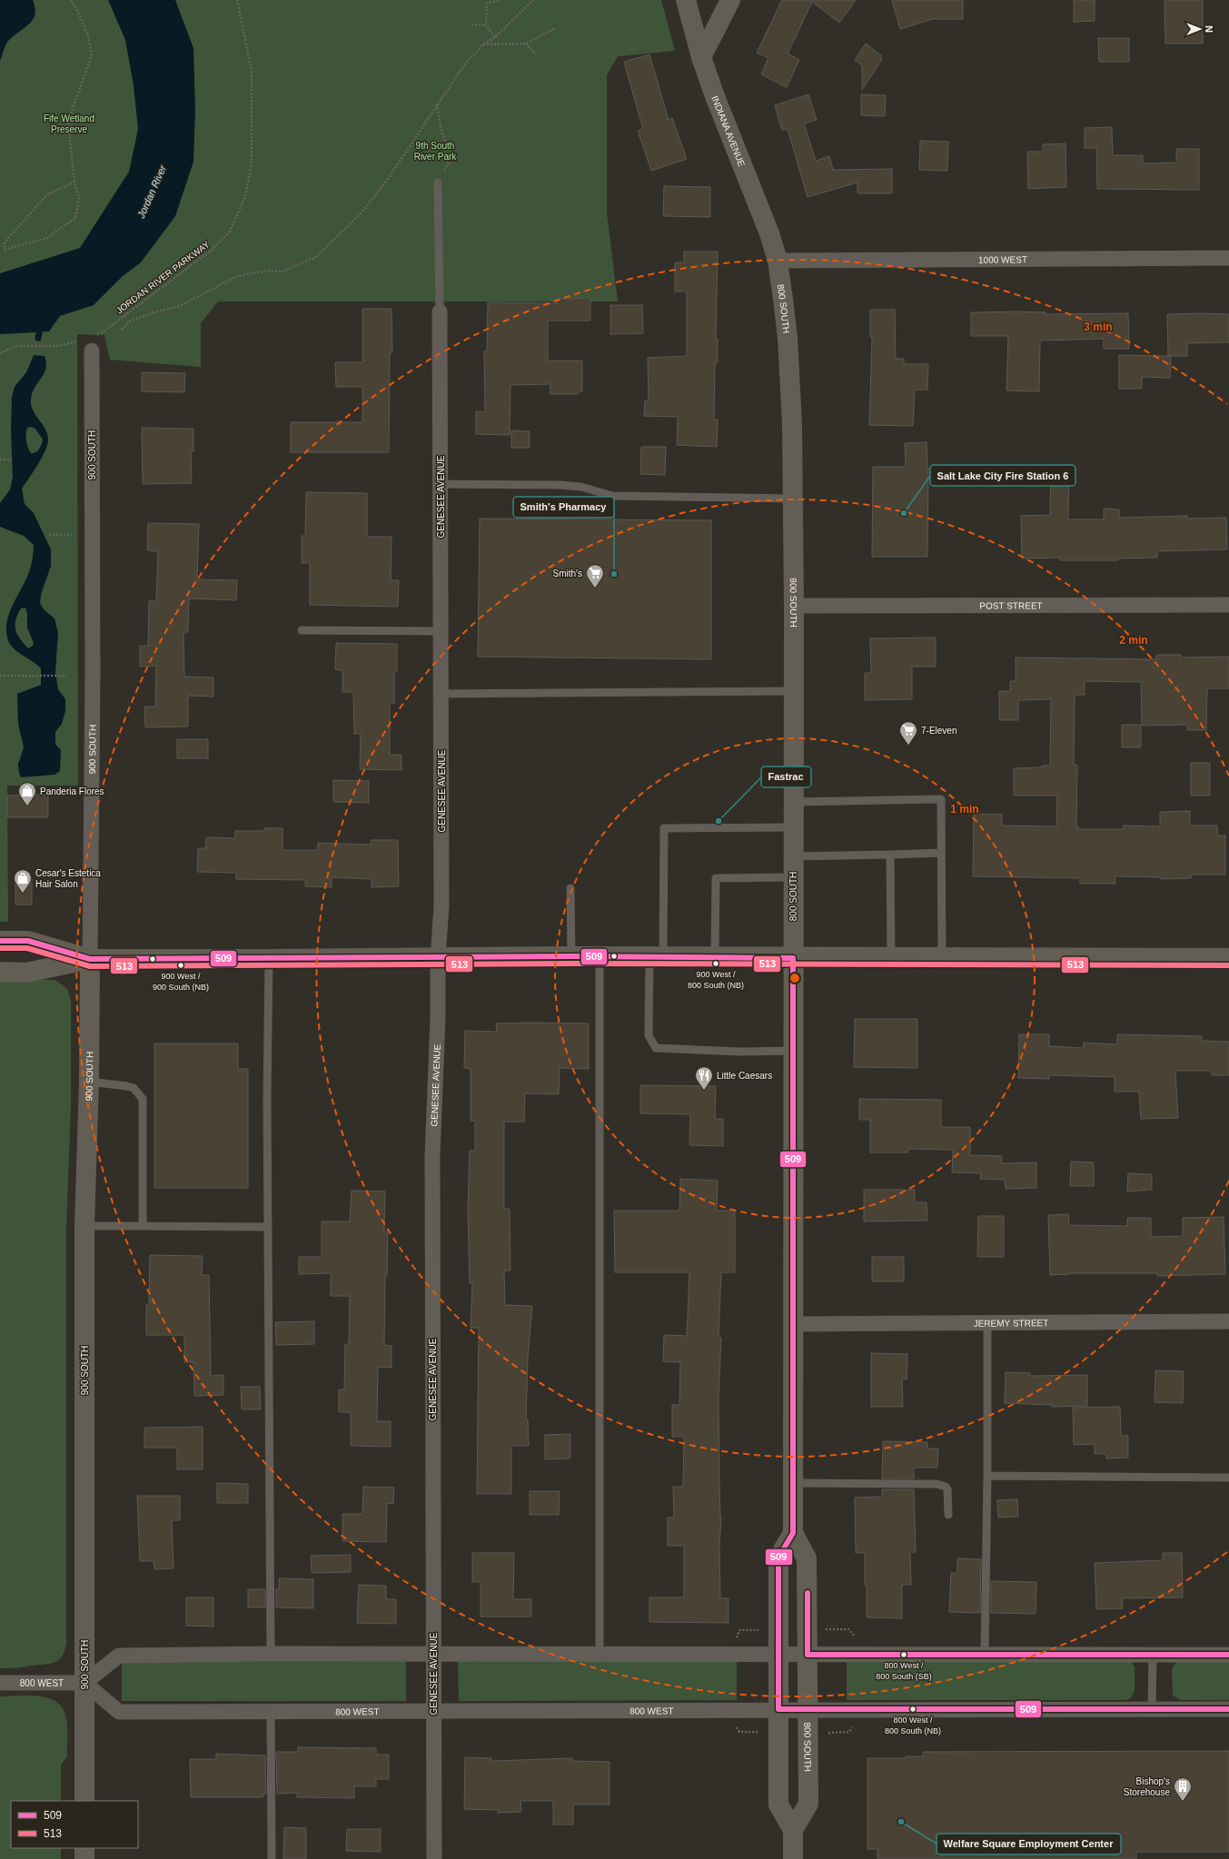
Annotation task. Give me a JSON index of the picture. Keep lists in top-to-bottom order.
{
  "streets": {
    "street": [
      "INDIANA AVENUE",
      "1000 WEST",
      "800 SOUTH",
      "900 SOUTH",
      "GENESEE AVENUE",
      "POST STREET",
      "JEREMY STREET",
      "800 WEST"
    ],
    "path": ["JORDAN RIVER PARKWAY"]
  },
  "crossings": [
    ["INDIANA AVENUE", "1000 WEST"],
    ["INDIANA AVENUE", "800 SOUTH"],
    ["1000 WEST", "800 SOUTH"],
    ["JORDAN RIVER PARKWAY", "900 SOUTH"],
    ["800 SOUTH", "POST STREET"],
    ["800 SOUTH", "JEREMY STREET"],
    ["800 SOUTH", "800 WEST"],
    ["900 SOUTH", "800 WEST"],
    ["GENESEE AVENUE", "800 WEST"]
  ],
  "water": ["Jordan River"],
  "parks": ["Fife Wetland Preserve", "9th South River Park"],
  "places": {
    "other": [
      "Salt Lake City Fire Station 6",
      "Smith's Pharmacy",
      "Fastrac",
      "900 West / 800 South (NB)",
      "900 West / 900 South (NB)",
      "800 West / 800 South (SB)",
      "800 West / 800 South (NB)",
      "Welfare Square Employment Center"
    ],
    "supermarket": ["Smith's", "7-Eleven"],
    "shop": ["Panderia Flores", "Cesar's Estetica Hair Salon"],
    "restaurant": ["Little Caesars"],
    "building": ["Bishop's Storehouse"]
  },
  "lines": ["transit line 509", "transit line 513"],
  "legend": ["509", "513"],
  "north": "right",
  "rings": ["3 min", "2 min", "1 min"]
}
